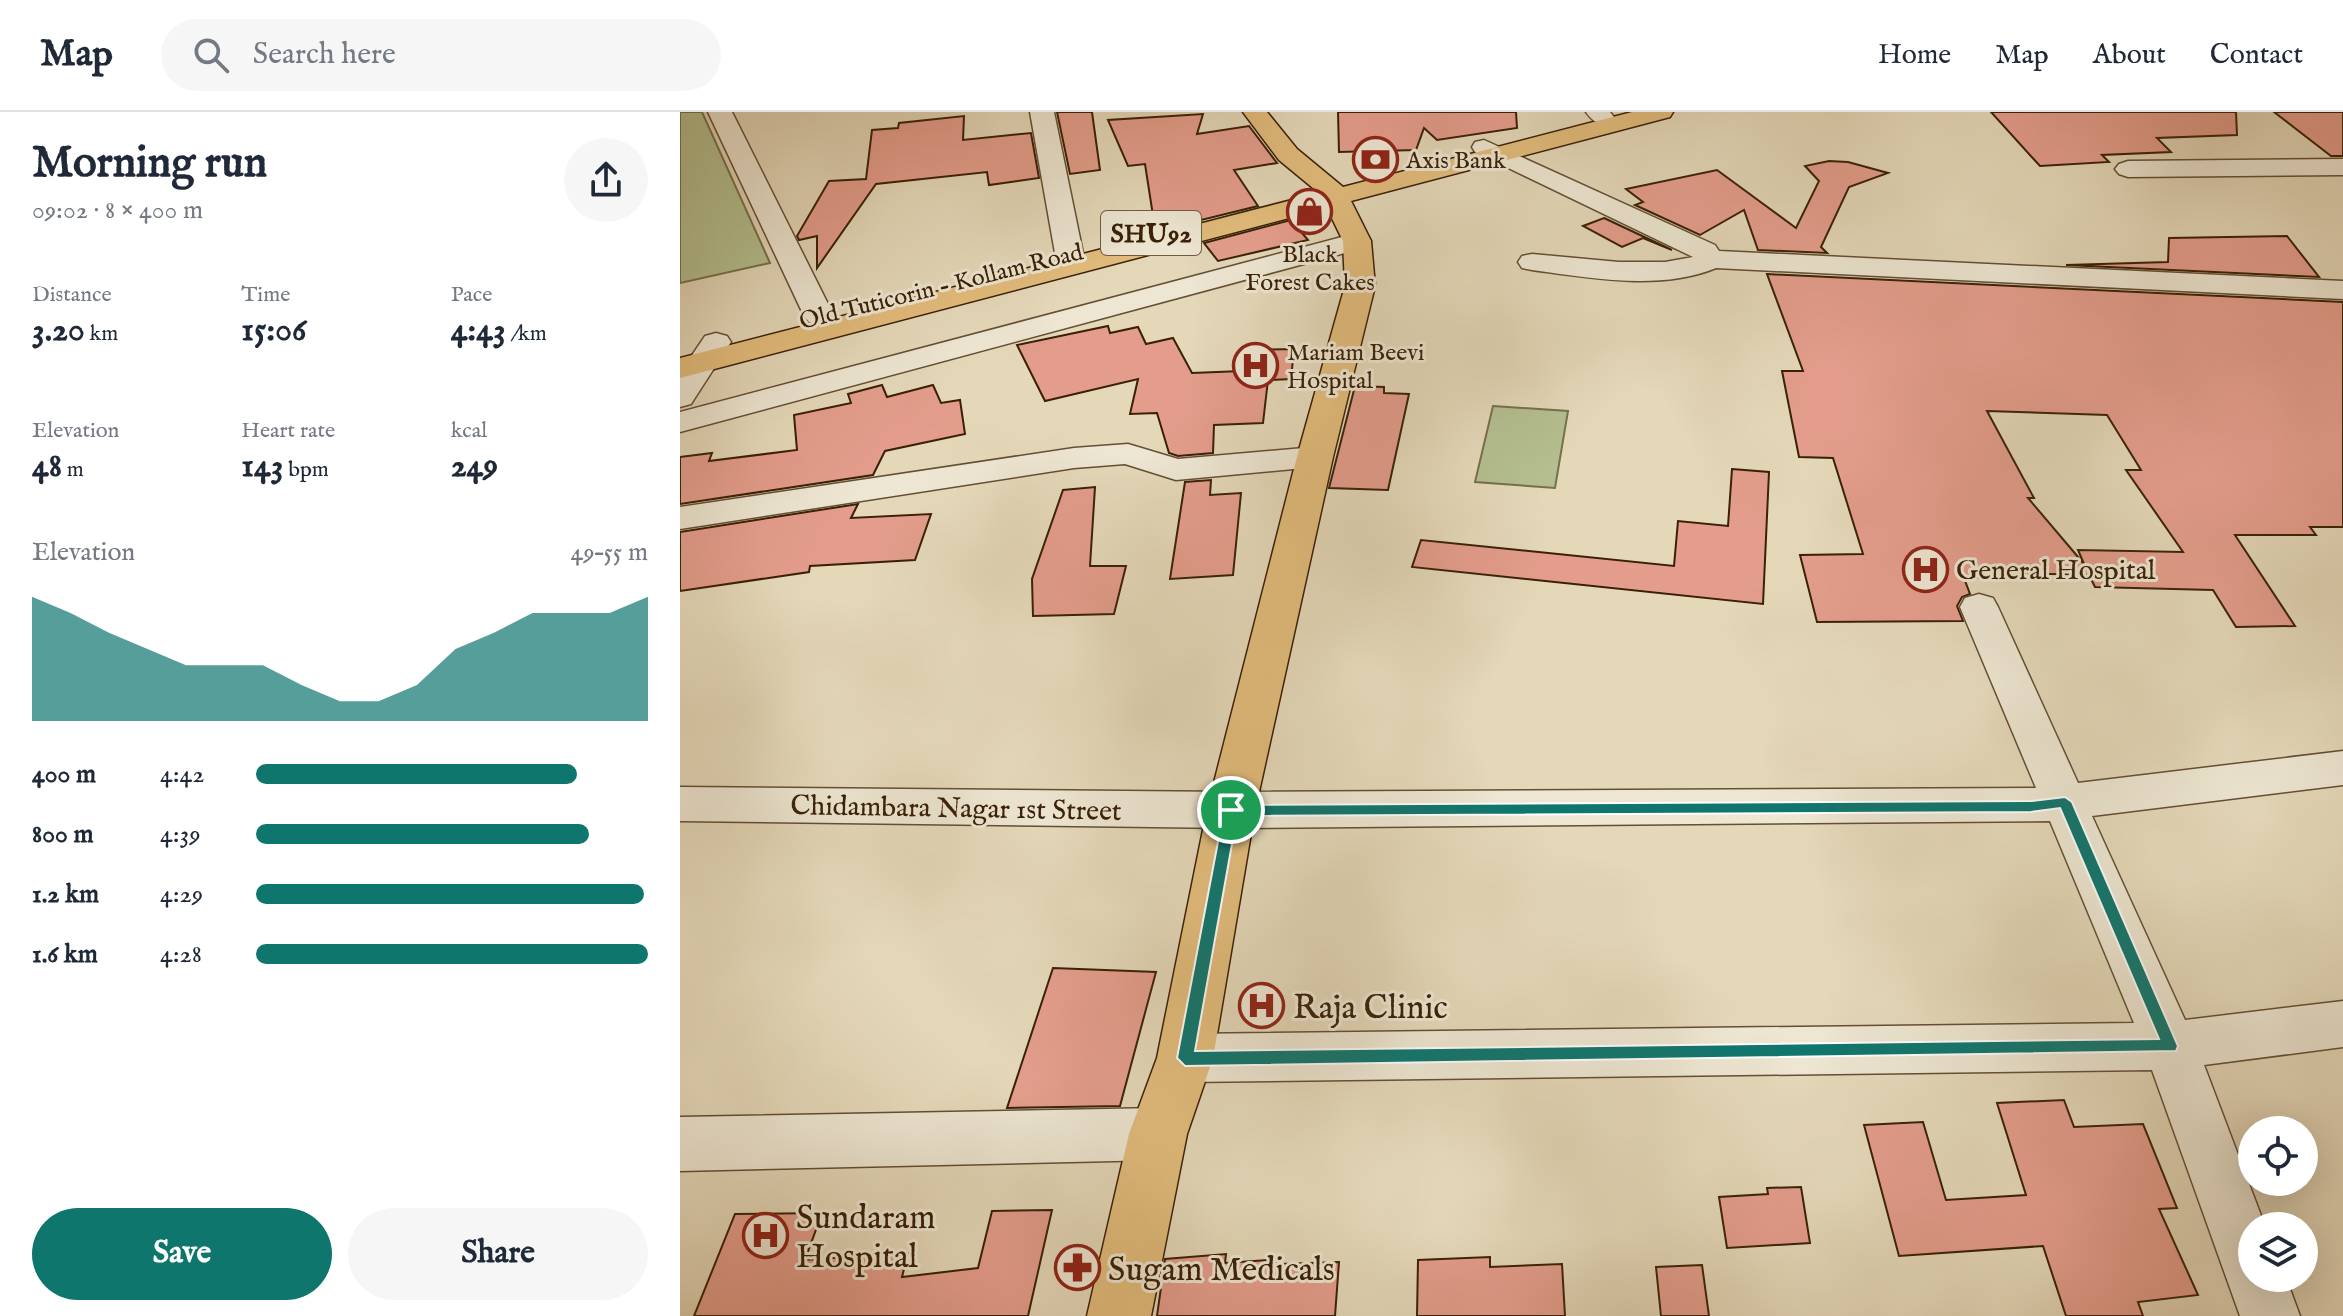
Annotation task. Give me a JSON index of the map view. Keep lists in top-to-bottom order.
{
  "streets": {
    "main road": ["SHU92", "Old Tuticorin - Kollam Road"],
    "street": ["Chidambara Nagar 1st Street"]
  },
  "places": {
    "bank": ["Axis Bank"],
    "shop": ["Black Forest Cakes"],
    "hospital": [
      "Mariam Beevi Hospital",
      "General Hospital",
      "Raja Clinic",
      "Sundaram Hospital"
    ],
    "pharmacy": ["Sugam Medicals"]
  },
  "page": {
    "header": "Map",
    "search": "Search here",
    "nav": [
      "Home",
      "Map",
      "About",
      "Contact"
    ],
    "heading": ["Morning run", "09:02 · 8 × 400 m"],
    "stats": [
      ["Distance", "3.20 km"],
      ["Time", "15:06"],
      ["Pace", "4:43 /km"],
      ["Elevation", "48 m"],
      ["Heart rate", "143 bpm"],
      ["kcal", "249"]
    ],
    "chart": ["Elevation", "49–55 m"],
    "list": [
      {
        "name": "400 m",
        "note": "4:42"
      },
      {
        "name": "800 m",
        "note": "4:39"
      },
      {
        "name": "1.2 km",
        "note": "4:29"
      },
      {
        "name": "1.6 km",
        "note": "4:28"
      }
    ],
    "buttons": ["Save", "Share"]
  }
}
